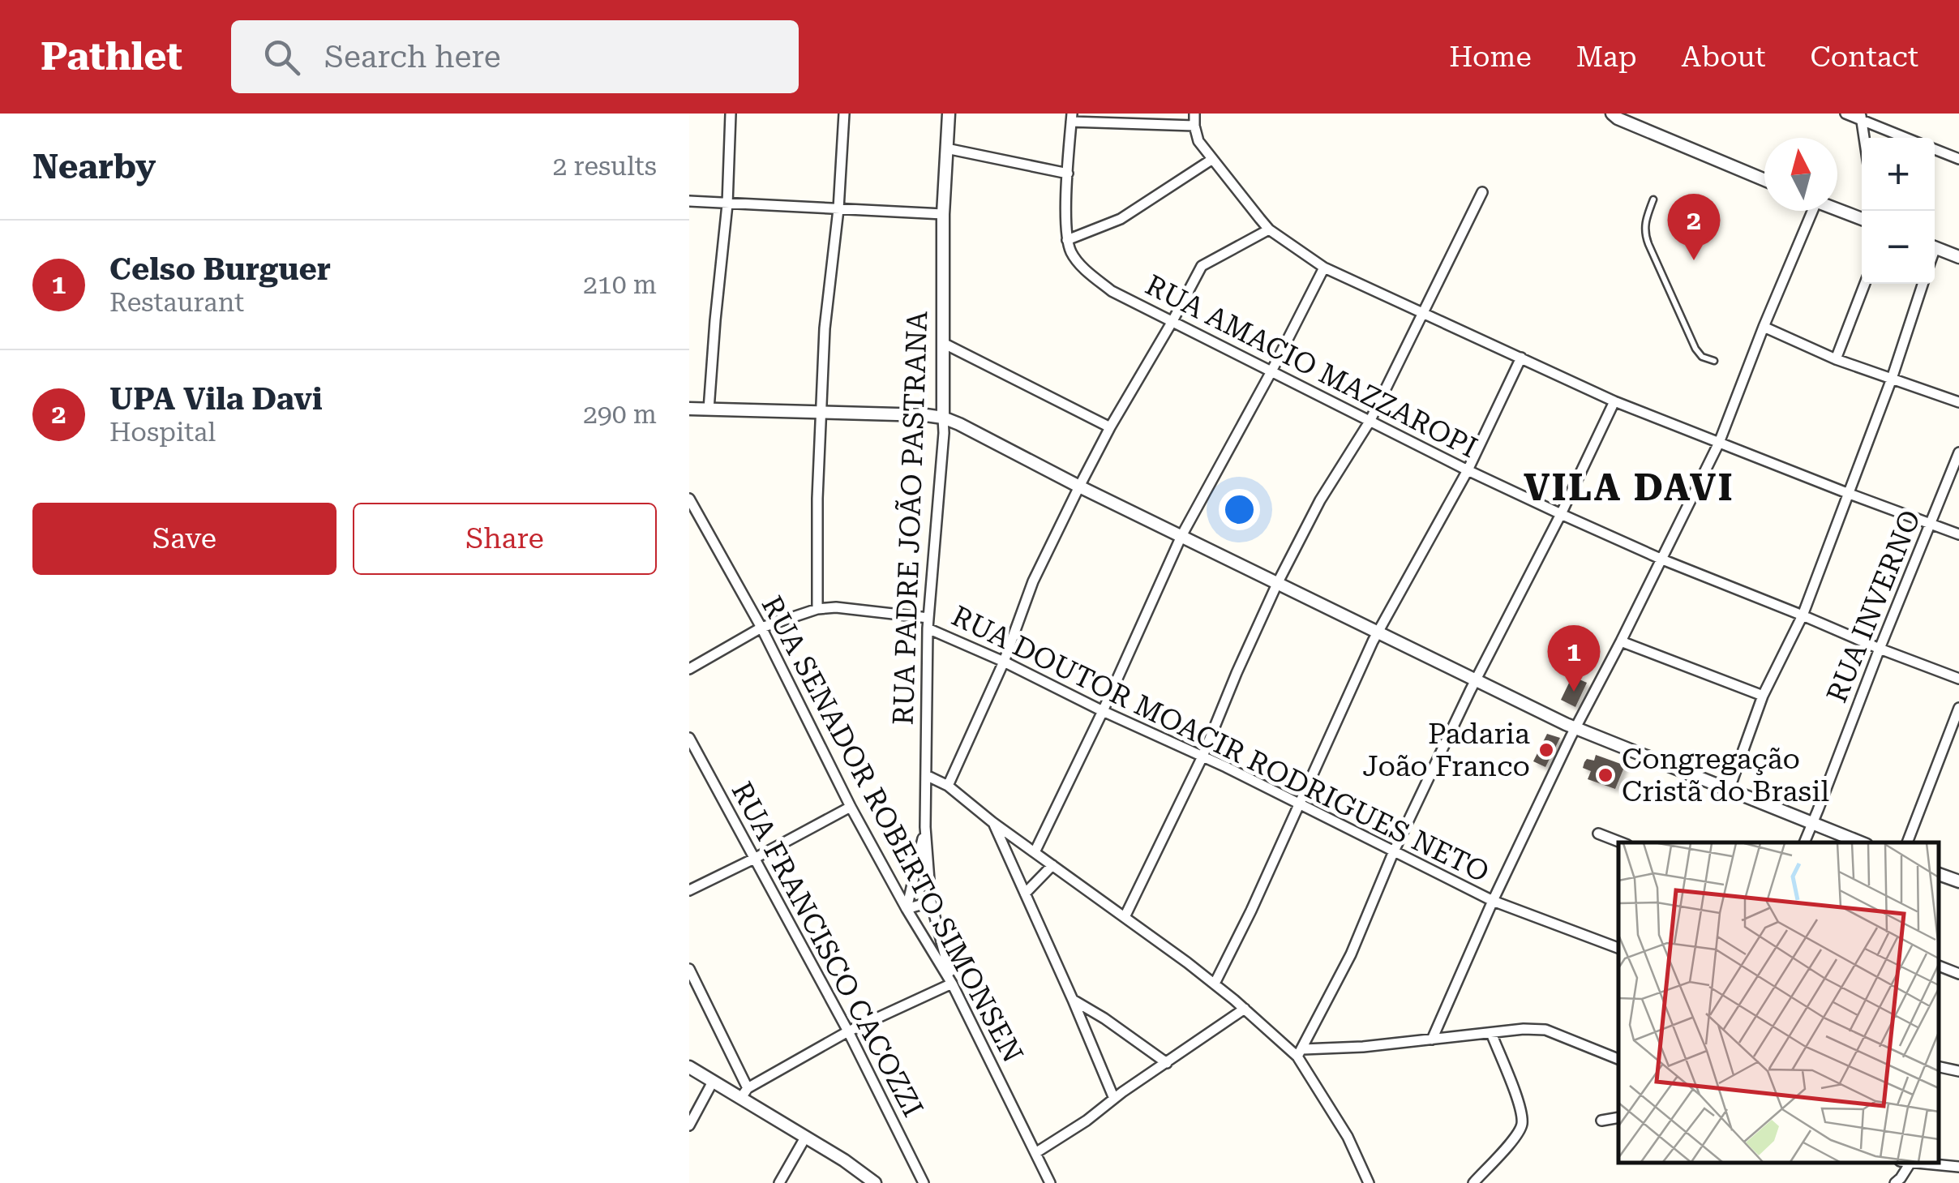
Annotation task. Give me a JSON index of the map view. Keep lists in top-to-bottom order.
{
  "streets": {
    "street": [
      "RUA AMACIO MAZZAROPI",
      "RUA PADRE JOÃO PASTRANA",
      "RUA INVERNO",
      "RUA DOUTOR MOACIR RODRIGUES NETO",
      "RUA SENADOR ROBERTO SIMONSEN",
      "RUA FRANCISCO CACOZZI"
    ]
  },
  "crossings": [
    ["RUA AMACIO MAZZAROPI", "RUA INVERNO"],
    ["RUA PADRE JOÃO PASTRANA", "RUA DOUTOR MOACIR RODRIGUES NETO"],
    ["RUA PADRE JOÃO PASTRANA", "RUA SENADOR ROBERTO SIMONSEN"]
  ],
  "districts": ["VILA DAVI"],
  "places": ["Padaria João Franco", "Congregação Cristã do Brasil"],
  "north": "top",
  "page": {
    "header": "Pathlet",
    "search": "Search here",
    "nav": [
      "Home",
      "Map",
      "About",
      "Contact"
    ],
    "heading": ["Nearby", "2 results"],
    "map_buttons": ["+", "−"],
    "pins": ["2", "1"],
    "list": [
      {
        "mark": "1",
        "name": "Celso Burguer",
        "note": "Restaurant",
        "value": "210 m"
      },
      {
        "mark": "2",
        "name": "UPA Vila Davi",
        "note": "Hospital",
        "value": "290 m"
      }
    ],
    "buttons": ["Save", "Share"]
  }
}
